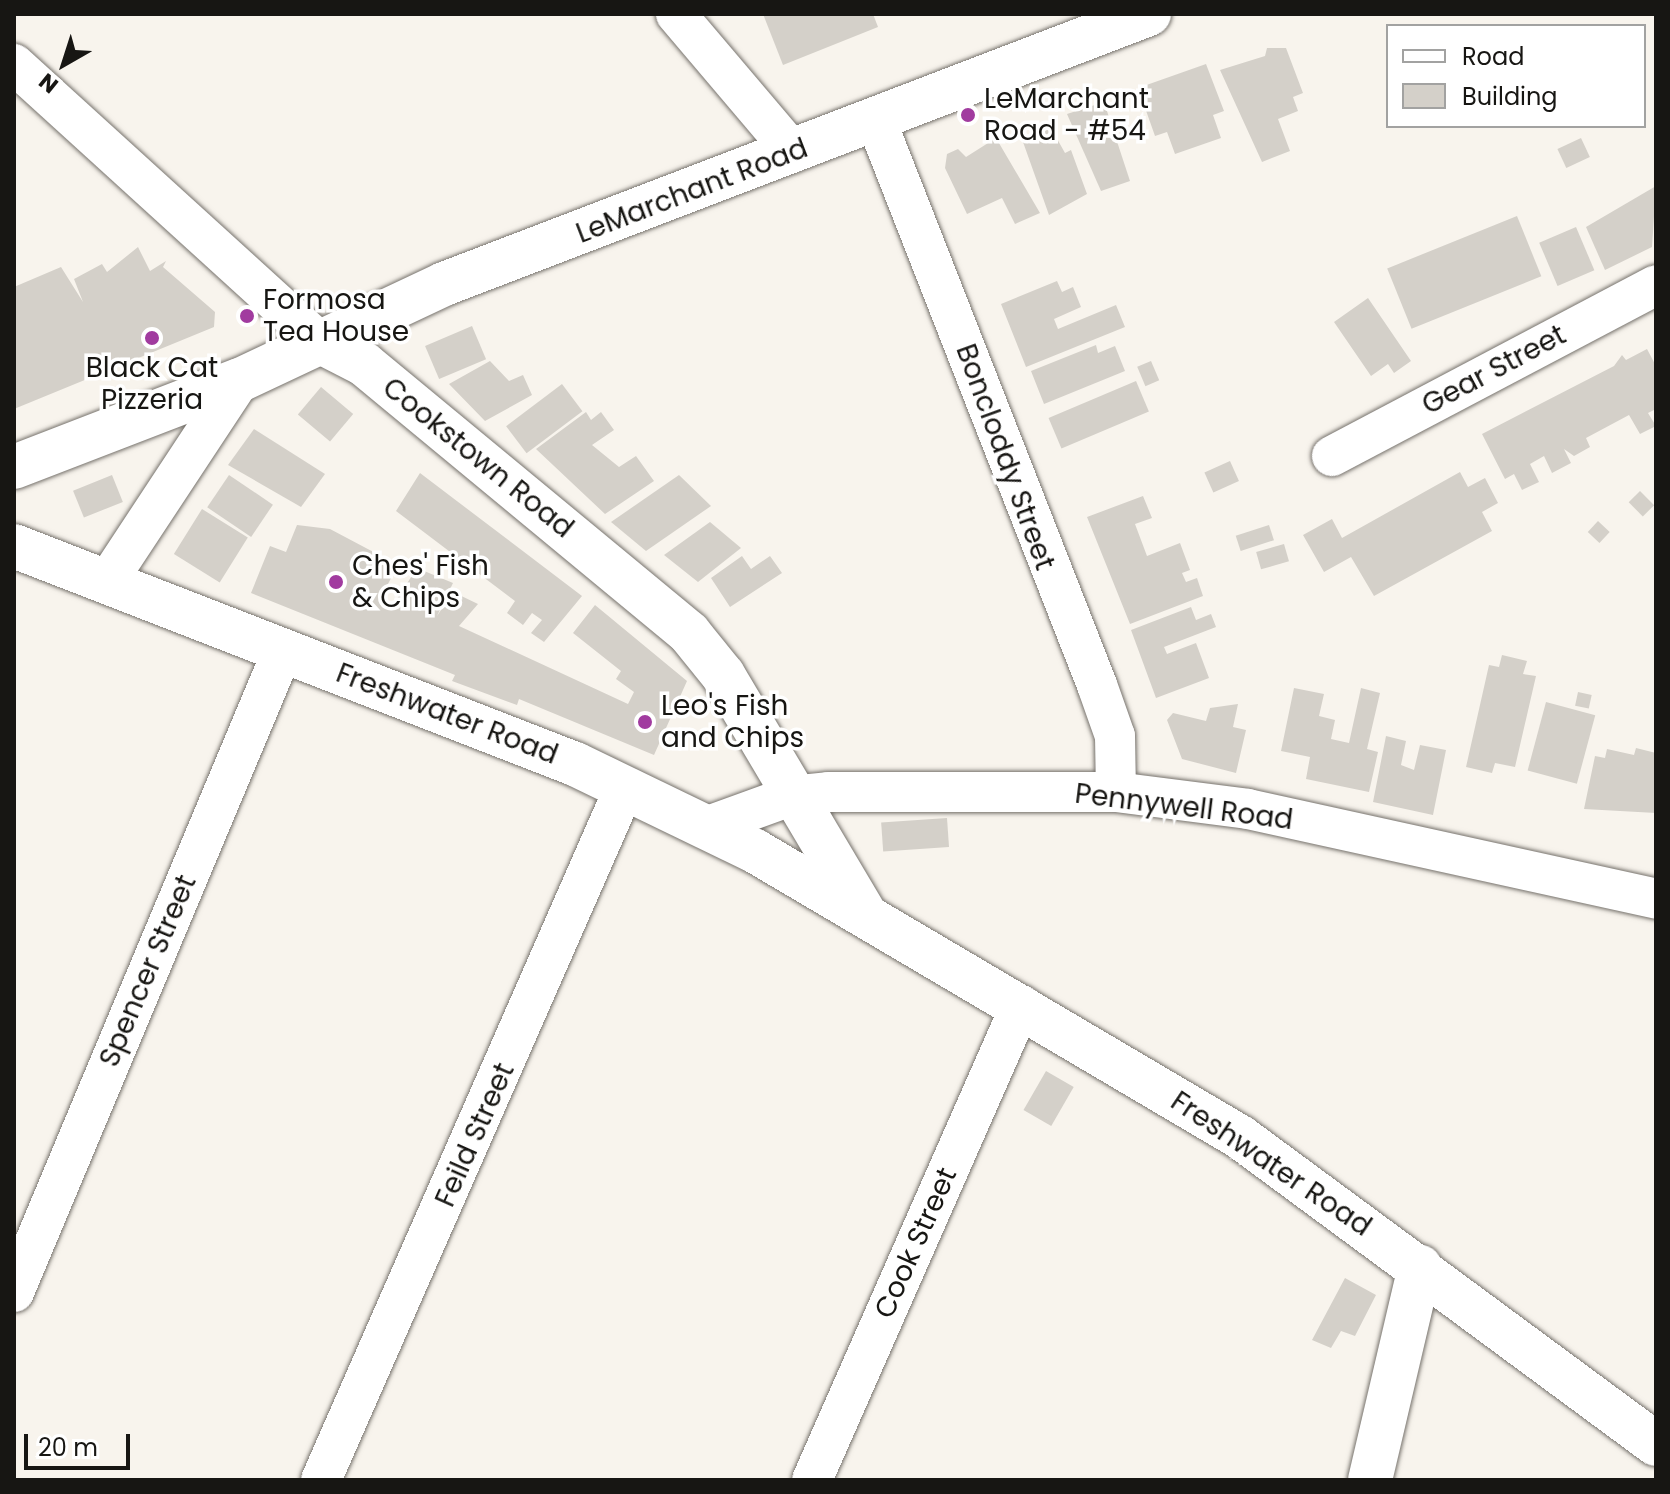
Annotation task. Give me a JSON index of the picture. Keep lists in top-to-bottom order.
{
  "streets": {
    "main road": ["LeMarchant Road", "Cookstown Road", "Freshwater Road"],
    "street": [
      "Gear Street",
      "Boncloddy Street",
      "Pennywell Road",
      "Spencer Street",
      "Feild Street",
      "Cook Street"
    ]
  },
  "crossings": [
    ["LeMarchant Road", "Boncloddy Street"],
    ["LeMarchant Road", "Cookstown Road"],
    ["LeMarchant Road", "Freshwater Road"],
    ["Boncloddy Street", "Pennywell Road"],
    ["Cookstown Road", "Freshwater Road"],
    ["Cookstown Road", "Pennywell Road"],
    ["Freshwater Road", "Pennywell Road"],
    ["Freshwater Road", "Spencer Street"],
    ["Freshwater Road", "Feild Street"],
    ["Freshwater Road", "Cook Street"]
  ],
  "places": [
    "LeMarchant Road - #54",
    "Formosa Tea House",
    "Black Cat Pizzeria",
    "Ches' Fish & Chips",
    "Leo's Fish and Chips"
  ],
  "legend": ["Road", "Building"],
  "scale_bar": "20 m",
  "north": "bottom left"
}
